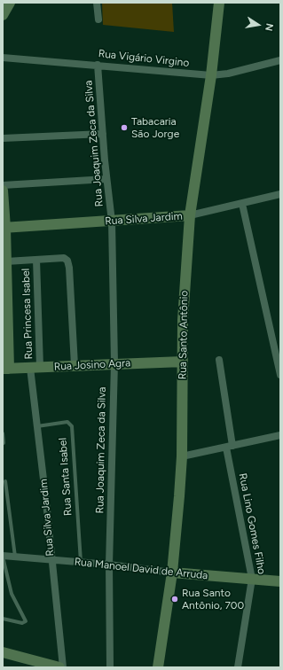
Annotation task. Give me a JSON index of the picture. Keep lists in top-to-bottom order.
{
  "streets": {
    "main road": [
      "Rua Silva Jardim",
      "Rua Santo Antônio",
      "Rua Josino Agra",
      "Rua Manoel David de Arruda"
    ],
    "street": [
      "Rua Vigário Virgino",
      "Rua Joaquim Zeca da Silva",
      "Rua Princesa Isabel",
      "Rua Lino Gomes Filho"
    ],
    "lane": ["Rua Santa Isabel"]
  },
  "crossings": [
    ["Rua Vigário Virgino", "Rua Joaquim Zeca da Silva"],
    ["Rua Vigário Virgino", "Rua Santo Antônio"],
    ["Rua Joaquim Zeca da Silva", "Rua Silva Jardim"],
    ["Rua Joaquim Zeca da Silva", "Rua Josino Agra"],
    ["Rua Joaquim Zeca da Silva", "Rua Manoel David de Arruda"],
    ["Rua Silva Jardim", "Rua Princesa Isabel"],
    ["Rua Silva Jardim", "Rua Santo Antônio"],
    ["Rua Silva Jardim", "Rua Josino Agra"],
    ["Rua Silva Jardim", "Rua Santa Isabel"],
    ["Rua Silva Jardim", "Rua Manoel David de Arruda"],
    ["Rua Princesa Isabel", "Rua Josino Agra"],
    ["Rua Santo Antônio", "Rua Josino Agra"],
    ["Rua Santo Antônio", "Rua Manoel David de Arruda"],
    ["Rua Santa Isabel", "Rua Manoel David de Arruda"],
    ["Rua Lino Gomes Filho", "Rua Manoel David de Arruda"]
  ],
  "places": ["Tabacaria São Jorge", "Rua Santo Antônio, 700"],
  "north": "right"
}
